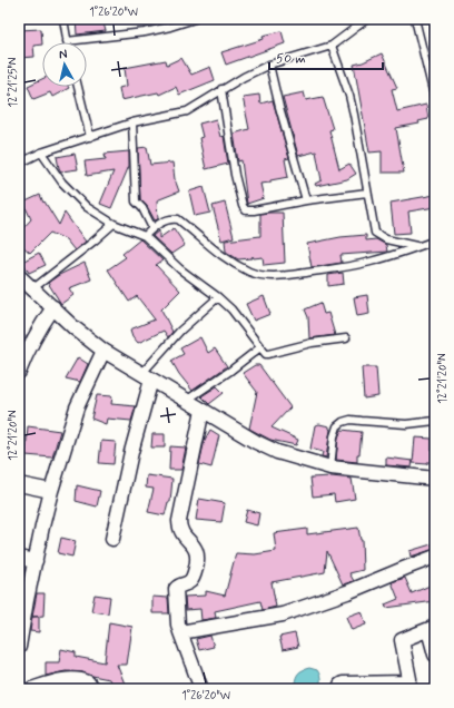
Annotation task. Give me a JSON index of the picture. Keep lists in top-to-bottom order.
{
  "scale_bar": "50 m",
  "north": "top",
  "coordinates": ["1°26'20\"W", "12°21'25\"N", "12°21'20\"N"]
}
